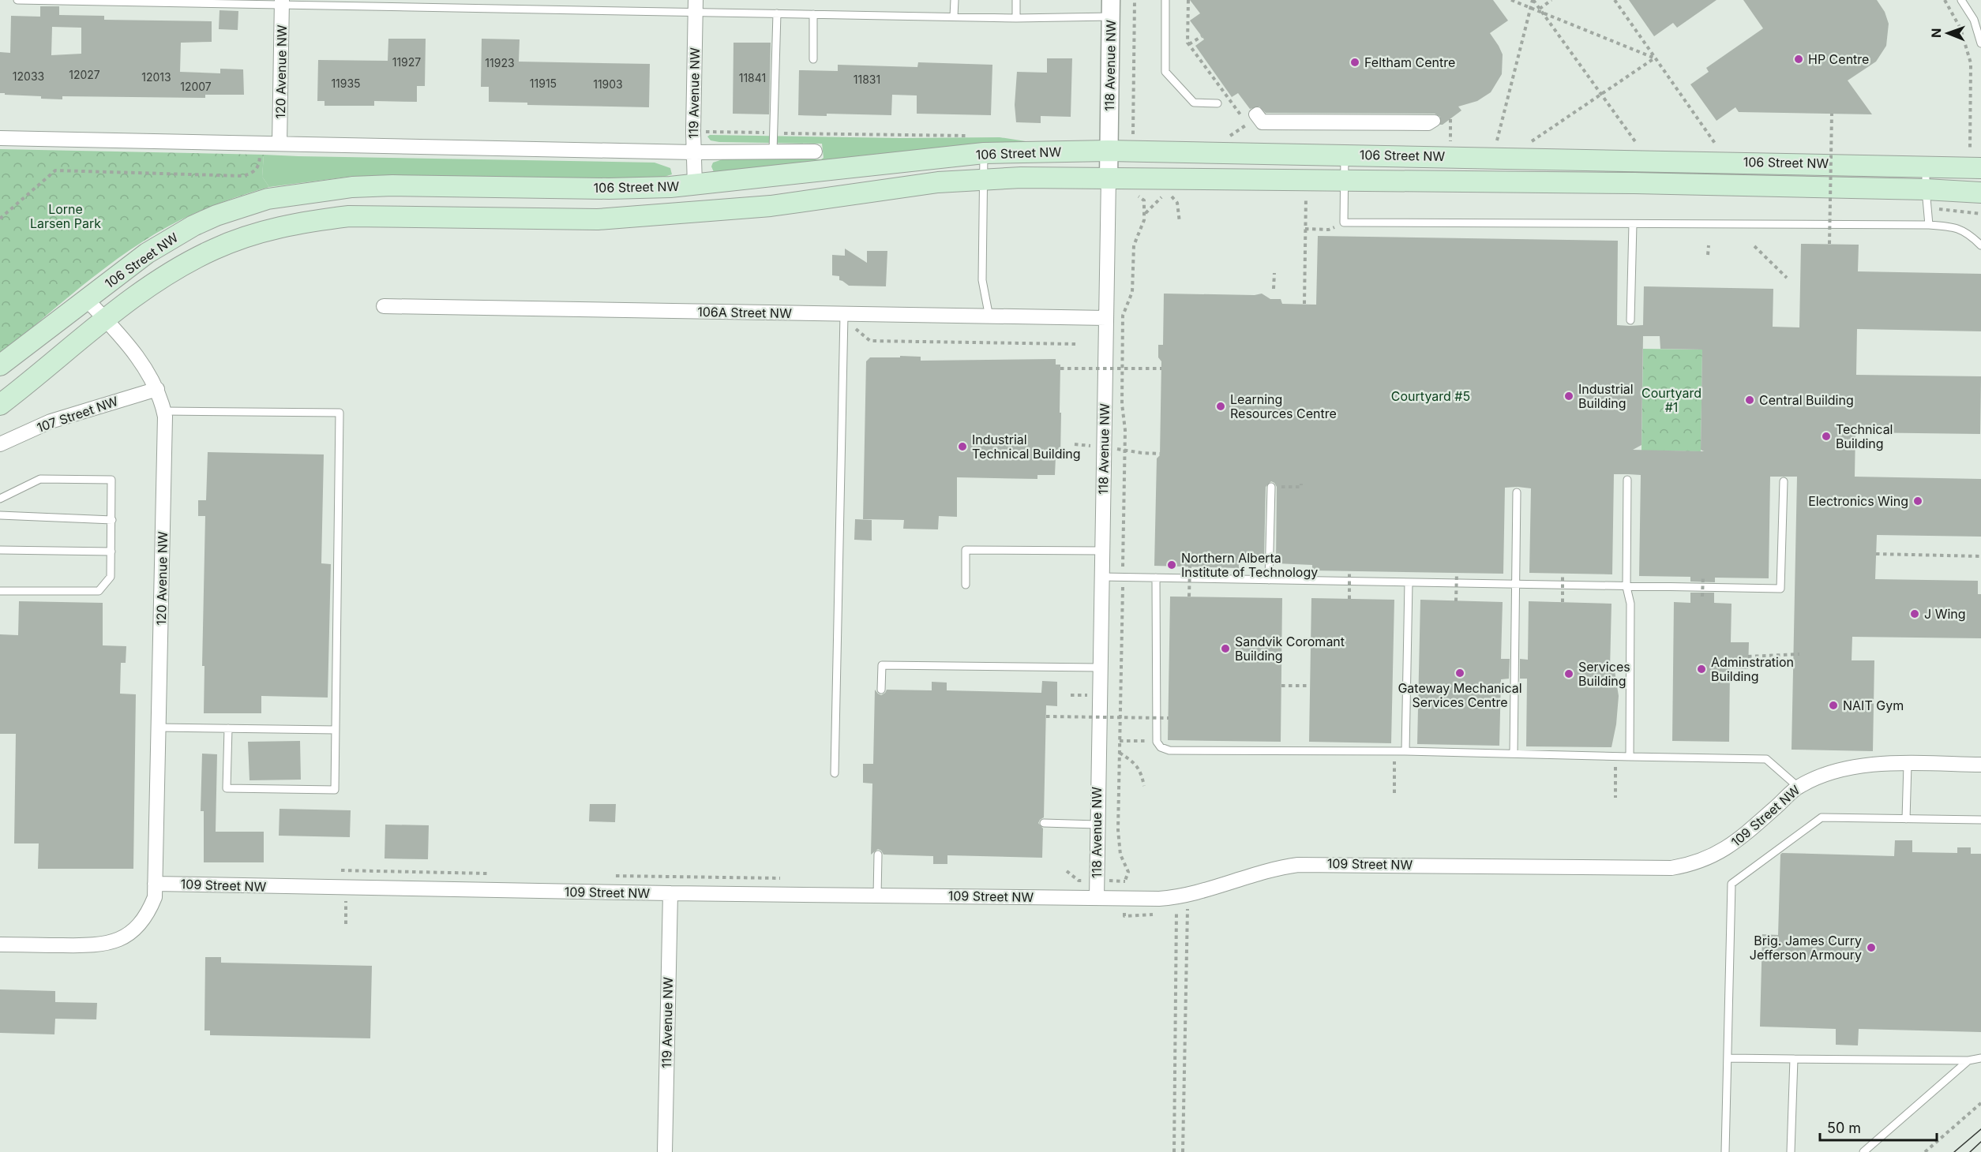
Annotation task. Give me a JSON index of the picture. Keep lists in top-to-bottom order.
{
  "streets": {
    "main road": ["106 Street NW"],
    "street": [
      "118 Avenue NW",
      "120 Avenue NW",
      "119 Avenue NW",
      "106A Street NW",
      "107 Street NW",
      "109 Street NW"
    ]
  },
  "crossings": [
    ["118 Avenue NW", "106 Street NW"],
    ["118 Avenue NW", "106A Street NW"],
    ["118 Avenue NW", "109 Street NW"],
    ["120 Avenue NW", "106 Street NW"],
    ["120 Avenue NW", "107 Street NW"],
    ["120 Avenue NW", "109 Street NW"],
    ["119 Avenue NW", "106 Street NW"],
    ["119 Avenue NW", "109 Street NW"]
  ],
  "parks": ["Lorne Larsen Park", "Courtyard #1", "Courtyard #5"],
  "places": [
    "HP Centre",
    "Feltham Centre",
    "Industrial Building",
    "Central Building",
    "Learning Resources Centre",
    "Technical Building",
    "Industrial Technical Building",
    "Electronics Wing",
    "Northern Alberta Institute of Technology",
    "J Wing",
    "Sandvik Coromant Building",
    "Adminstration Building",
    "Gateway Mechanical Services Centre",
    "Services Building",
    "NAIT Gym",
    "Brig. James Curry Jefferson Armoury"
  ],
  "house_numbers": [
    "11927",
    "11923",
    "12027",
    "12033",
    "12013",
    "11841",
    "11831",
    "11935",
    "11915",
    "11903",
    "12007"
  ],
  "scale_bar": "50 m",
  "north": "left"
}
